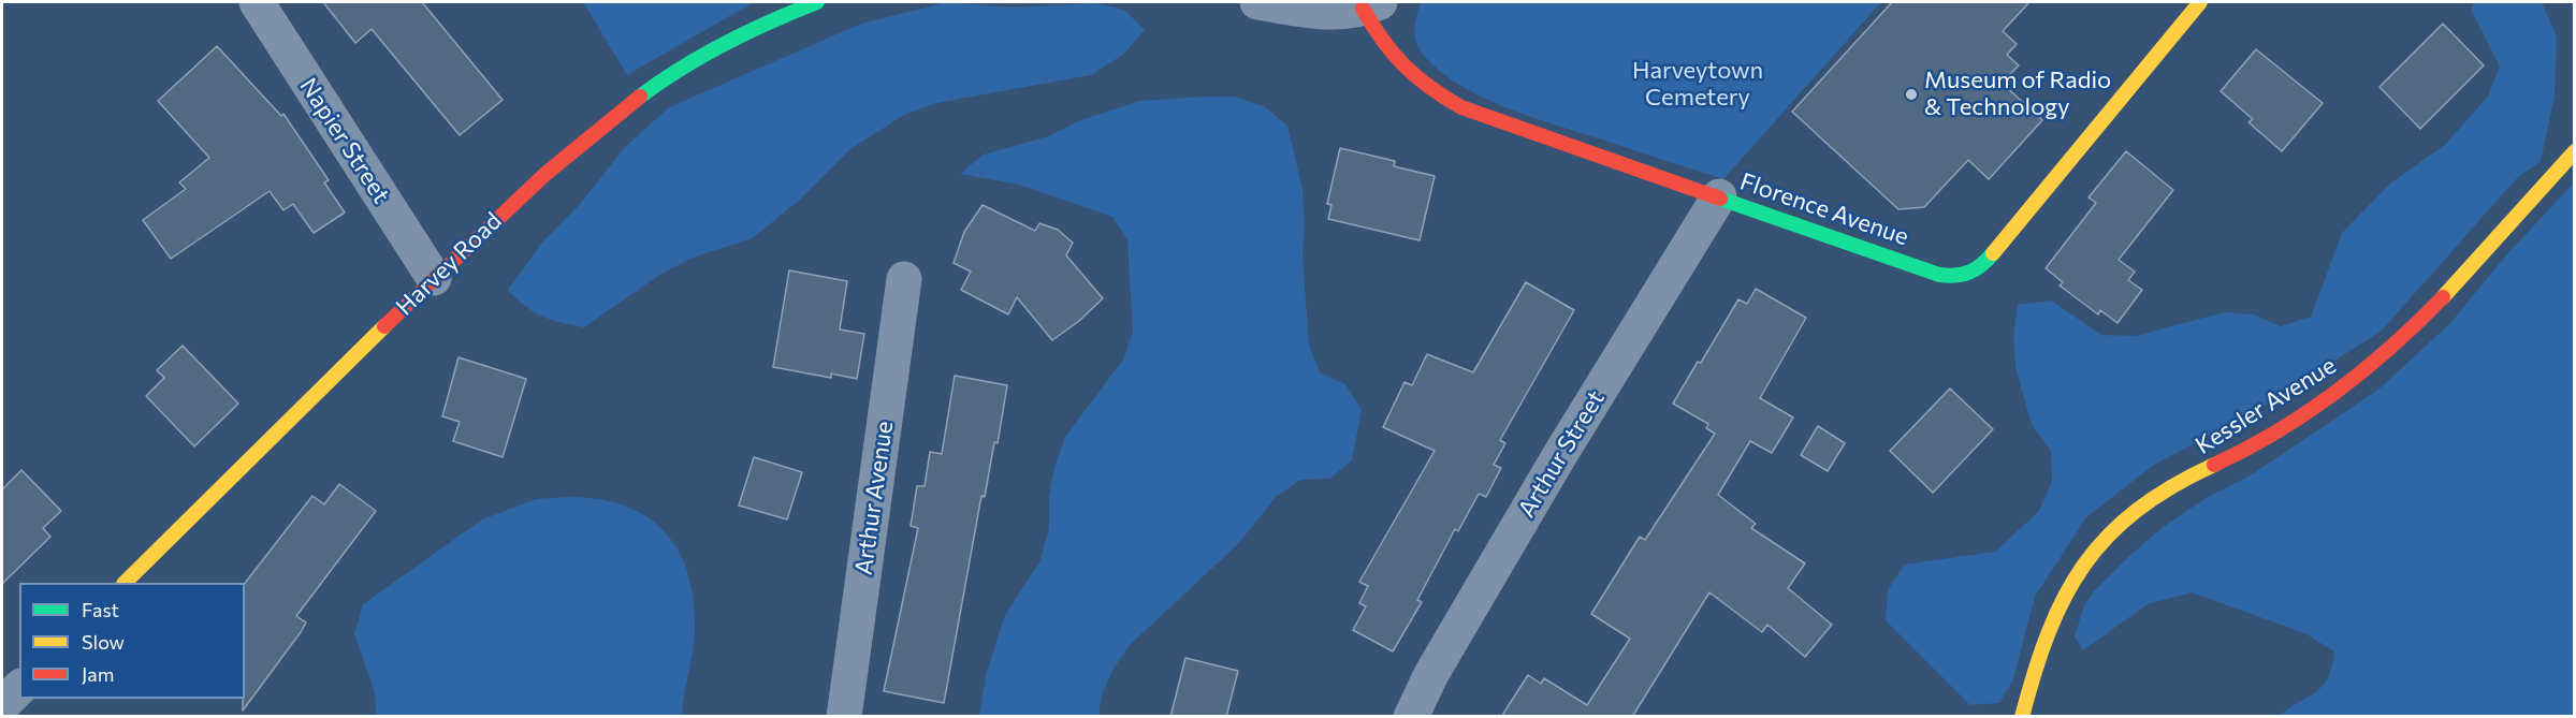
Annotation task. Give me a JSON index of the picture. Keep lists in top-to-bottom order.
{
  "streets": {
    "street": [
      "Napier Street",
      "Florence Avenue",
      "Harvey Road",
      "Kessler Avenue",
      "Arthur Street",
      "Arthur Avenue"
    ]
  },
  "crossings": [
    ["Napier Street", "Harvey Road"],
    ["Florence Avenue", "Arthur Street"]
  ],
  "parks": ["Harveytown Cemetery"],
  "places": ["Museum of Radio & Technology"],
  "legend": ["Fast", "Slow", "Jam"]
}
